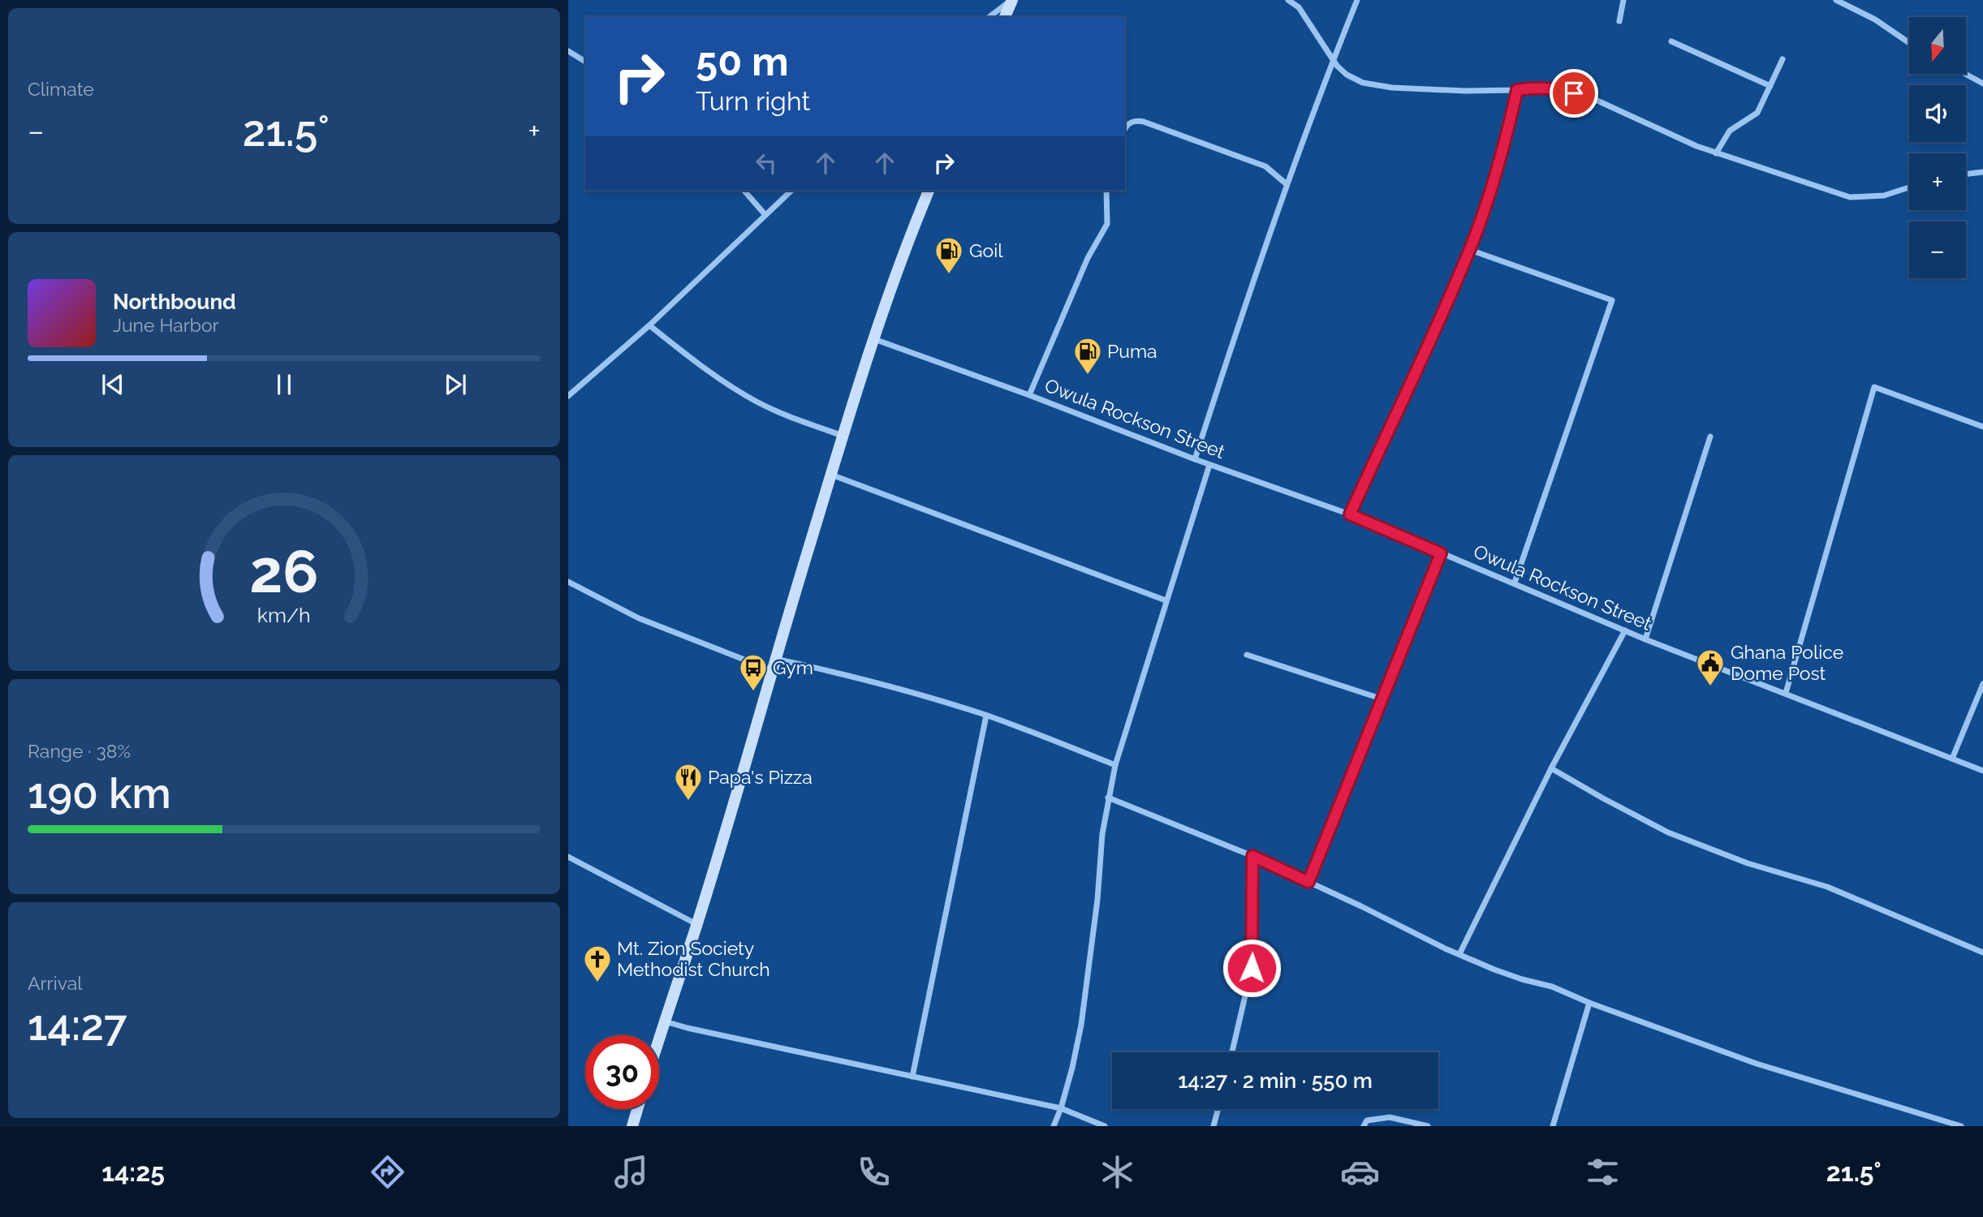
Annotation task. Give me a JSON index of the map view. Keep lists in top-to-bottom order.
{
  "streets": {
    "street": ["Owula Rockson Street"]
  },
  "places": {
    "fuel station": ["Goil", "Puma"],
    "public building": ["Ghana Police Dome Post"],
    "bus stop": ["Gym"],
    "restaurant": ["Papa's Pizza"],
    "church": ["Mt. Zion Society Methodist Church"]
  },
  "north": "bottom",
  "page": {
    "tile": [
      "Climate",
      ["Range · 38%", "190 km"],
      ["Arrival", "14:27"]
    ],
    "map_buttons": ["+", "−"],
    "turn": ["50 m", "Turn right"],
    "heat": ["−", "21.5°", "+"],
    "song": ["Northbound", "June Harbor"],
    "limit": "30",
    "trip": "14:27 · 2 min · 550 m",
    "tabs": ["14:25", "21.5°"],
    "gauge": ["26", "km/h"]
  }
}
